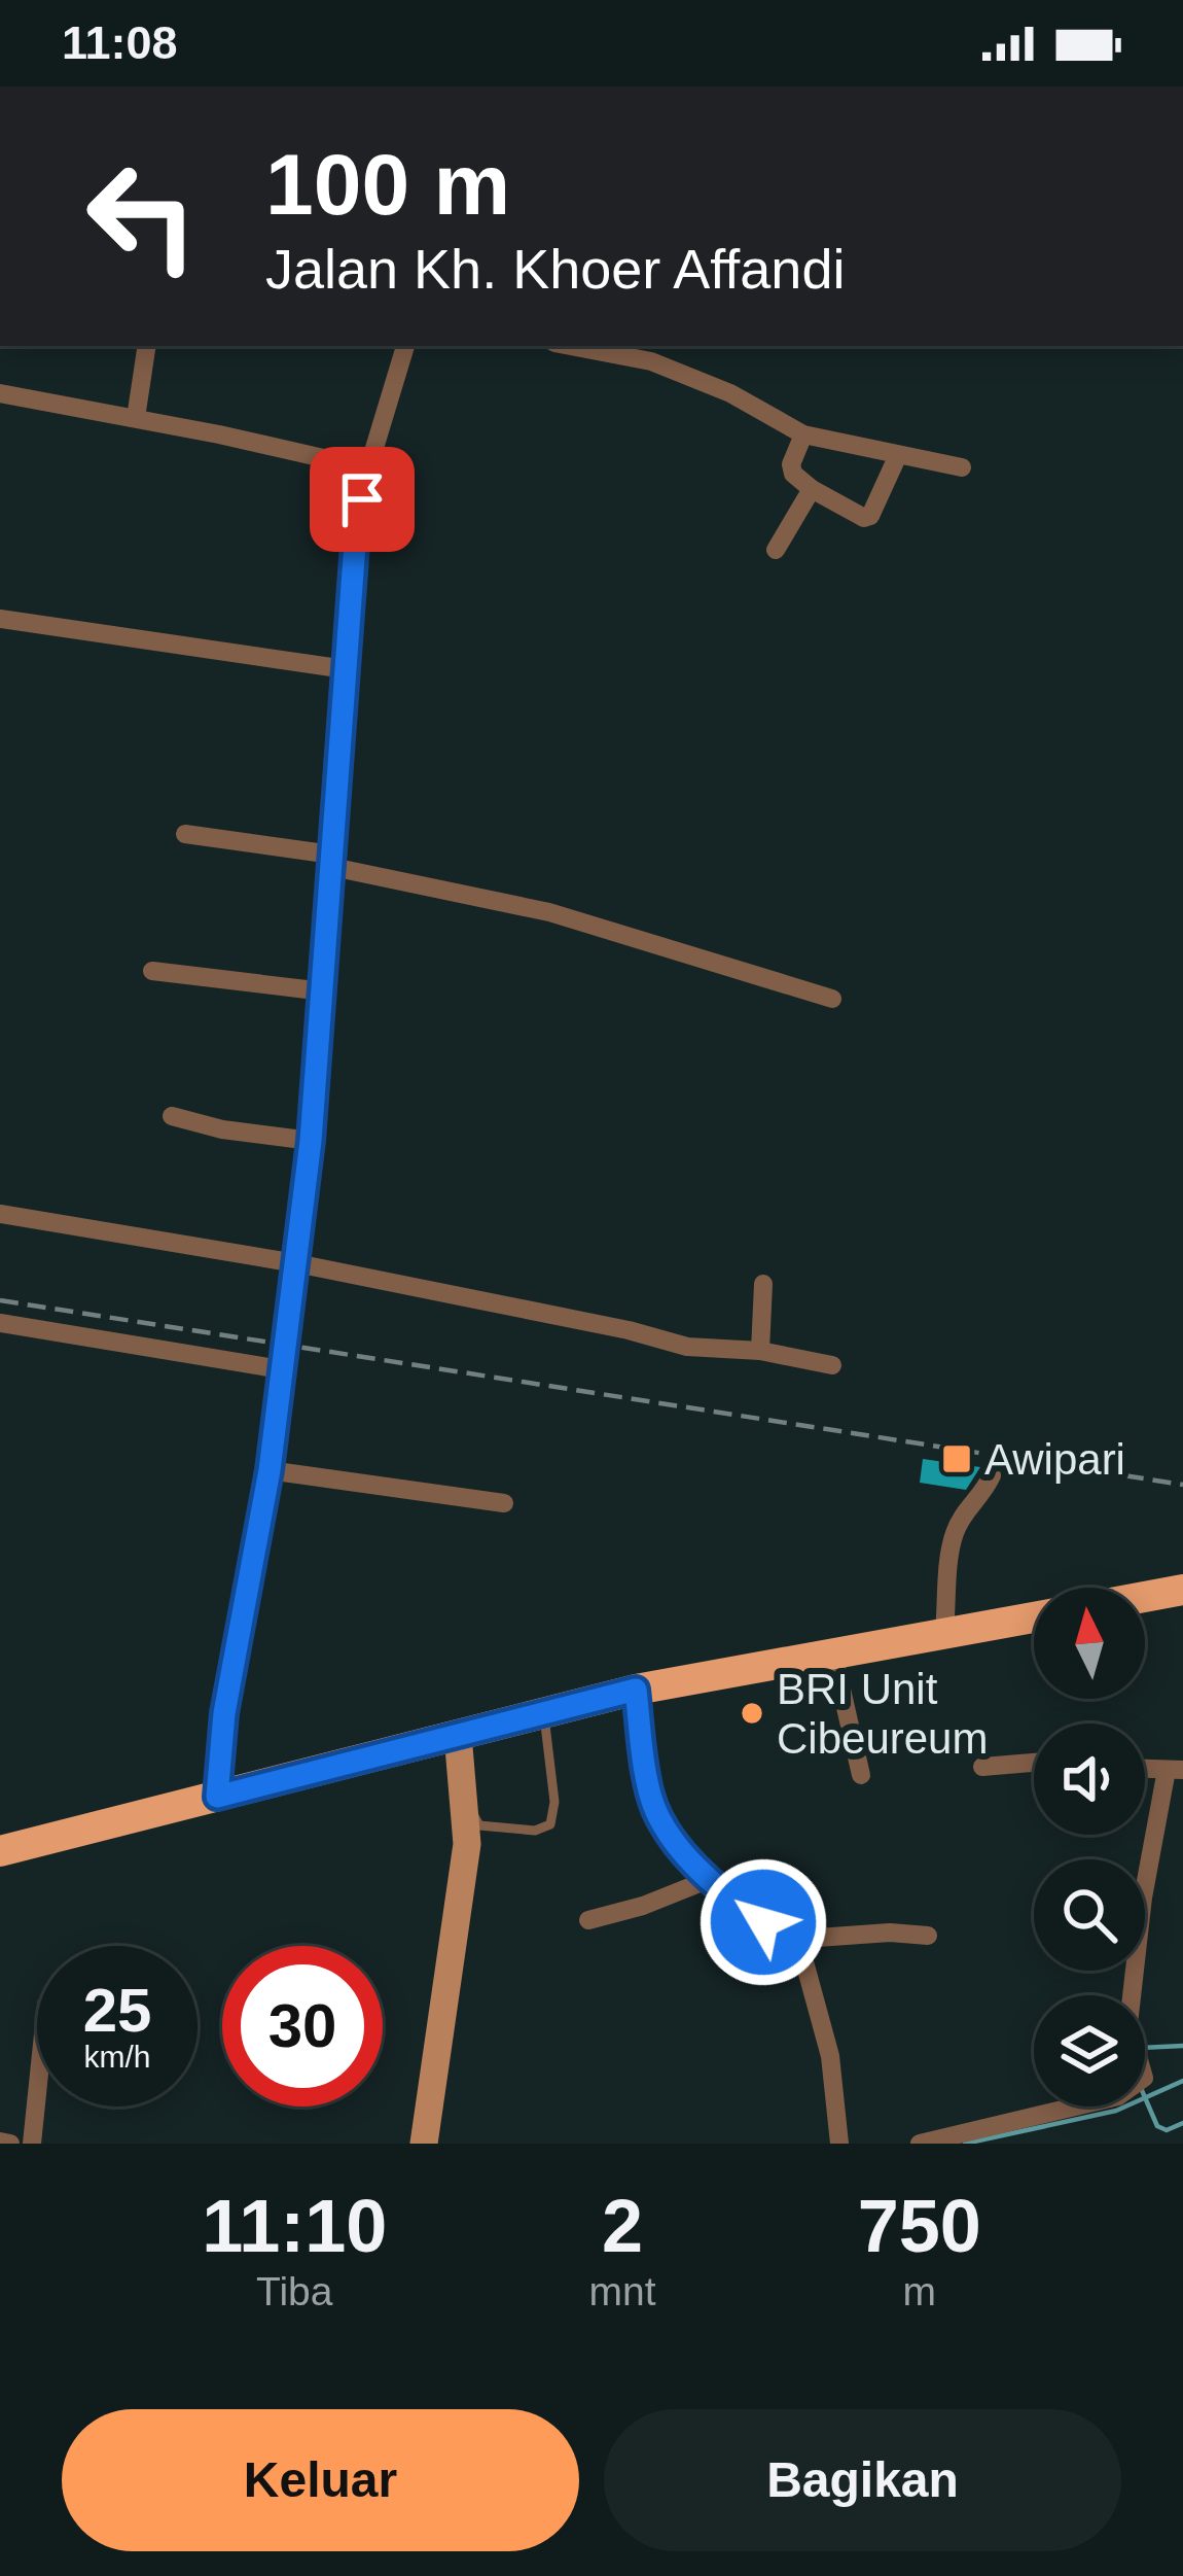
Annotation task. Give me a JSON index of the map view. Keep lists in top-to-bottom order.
{
  "places": {
    "transit": ["Awipari"],
    "other": ["BRI Unit Cibeureum"]
  },
  "north": "top",
  "page": {
    "status": "11:08",
    "turn": ["100 m", "Jalan Kh. Khoer Affandi"],
    "speed": "25 km/h",
    "limit": "30",
    "eta": [
      "11:10",
      "Tiba",
      "2",
      "mnt",
      "750",
      "m"
    ],
    "buttons": ["Keluar", "Bagikan"]
  }
}
